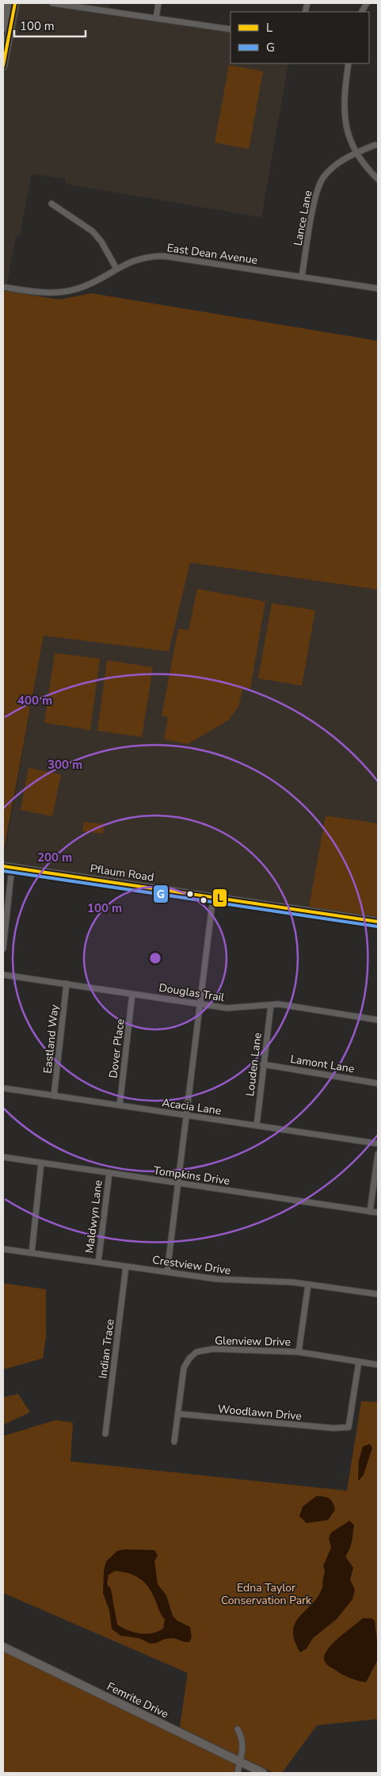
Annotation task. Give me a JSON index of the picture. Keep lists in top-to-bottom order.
{
  "streets": {
    "street": [
      "Lance Lane",
      "East Dean Avenue",
      "Pflaum Road",
      "Douglas Trail",
      "Eastland Way",
      "Dover Place",
      "Lamont Lane",
      "Louden Lane",
      "Acacia Lane",
      "Tompkins Drive",
      "Maldwyn Lane",
      "Crestview Drive",
      "Glenview Drive",
      "Indian Trace",
      "Woodlawn Drive",
      "Femrite Drive"
    ]
  },
  "crossings": [
    ["Lance Lane", "East Dean Avenue"],
    ["Douglas Trail", "Eastland Way"],
    ["Douglas Trail", "Dover Place"],
    ["Douglas Trail", "Louden Lane"],
    ["Eastland Way", "Acacia Lane"],
    ["Dover Place", "Acacia Lane"],
    ["Lamont Lane", "Louden Lane"],
    ["Louden Lane", "Acacia Lane"],
    ["Tompkins Drive", "Maldwyn Lane"],
    ["Maldwyn Lane", "Crestview Drive"],
    ["Crestview Drive", "Indian Trace"],
    ["Glenview Drive", "Woodlawn Drive"]
  ],
  "parks": ["Edna Taylor Conservation Park"],
  "lines": ["transit line L", "transit line G"],
  "legend": ["L", "G"],
  "scale_bar": "100 m",
  "rings": [
    "400 m",
    "300 m",
    "200 m",
    "100 m"
  ]
}
